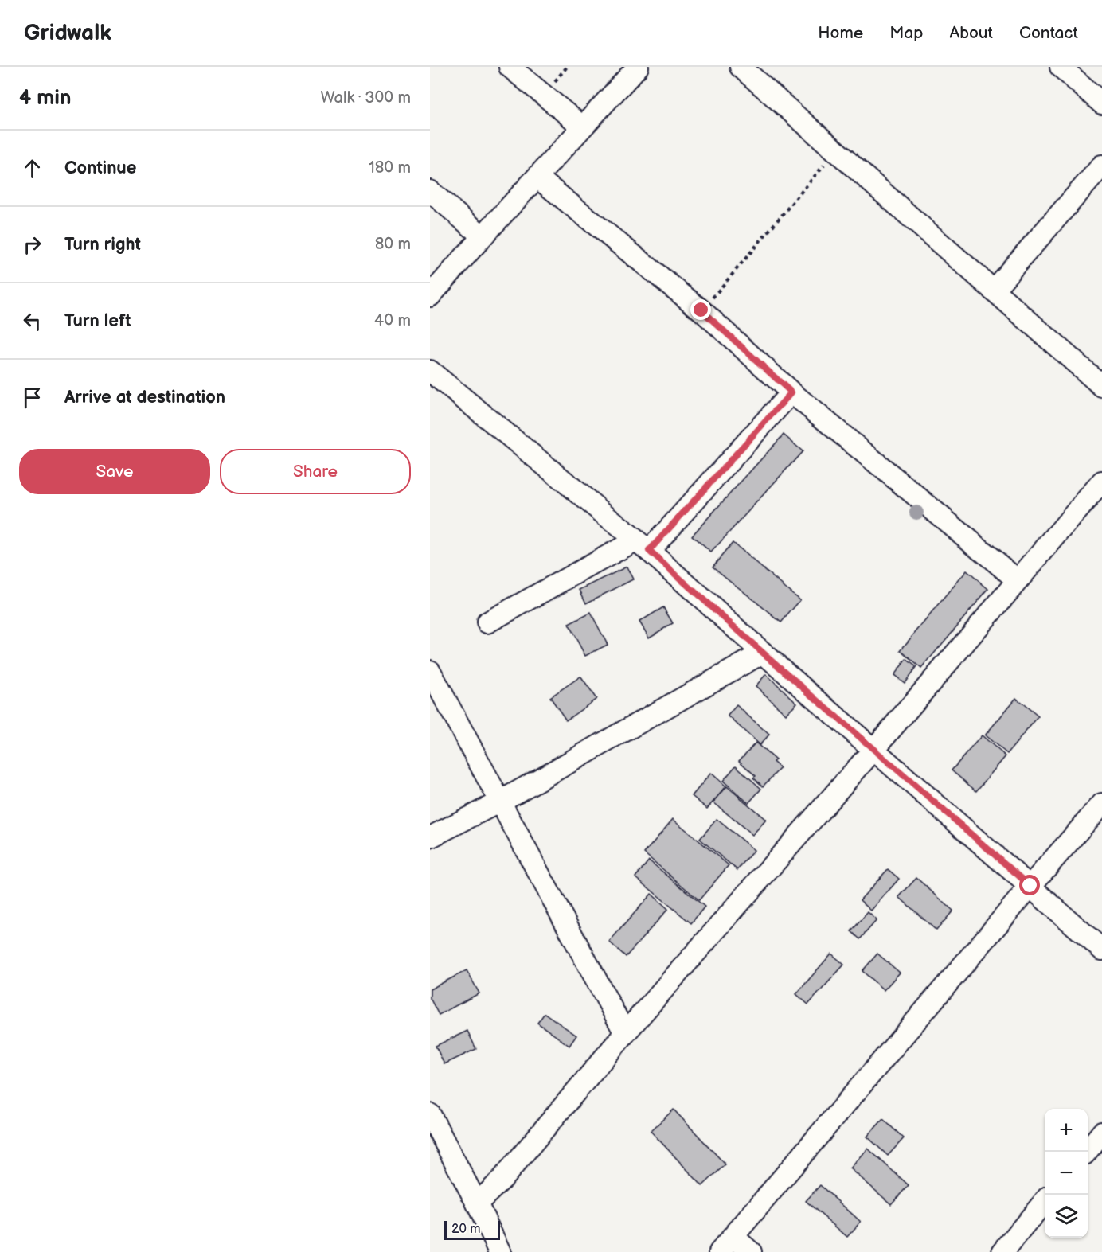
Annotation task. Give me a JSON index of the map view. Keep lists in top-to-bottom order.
{
  "scale_bar": "20 m",
  "page": {
    "header": "Gridwalk",
    "nav": [
      "Home",
      "Map",
      "About",
      "Contact"
    ],
    "heading": ["4 min", "Walk · 300 m"],
    "list": [
      ["Continue", "180 m"],
      ["Turn right", "80 m"],
      ["Turn left", "40 m"],
      "Arrive at destination"
    ],
    "buttons": ["Save", "Share"],
    "map_buttons": ["+", "−"],
    "scale": "20 m"
  }
}
